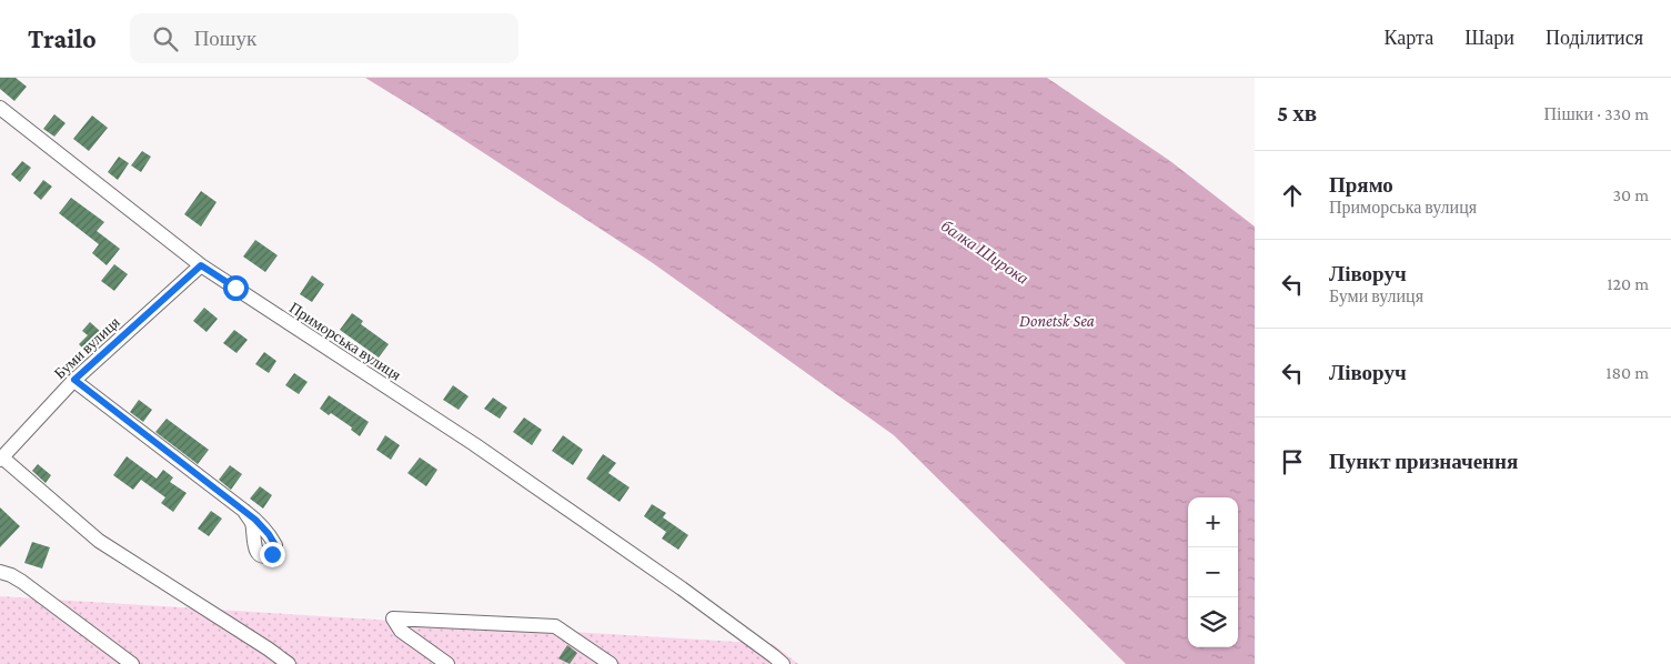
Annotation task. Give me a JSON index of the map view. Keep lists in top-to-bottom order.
{
  "streets": {
    "street": ["Приморська вулиця", "Буми вулиця"]
  },
  "crossings": [
    ["Приморська вулиця", "Буми вулиця"]
  ],
  "water": ["балка Широка", "Donetsk Sea"],
  "page": {
    "header": "Trailo",
    "search": "Пошук",
    "nav": ["Карта", "Шари", "Поділитися"],
    "heading": ["5 хв", "Пішки · 330 m"],
    "list": [
      ["Прямо", "Приморська вулиця", "30 m"],
      ["Ліворуч", "Буми вулиця", "120 m"],
      ["Ліворуч", "180 m"],
      "Пункт призначення"
    ],
    "map_buttons": ["+", "−"]
  }
}
